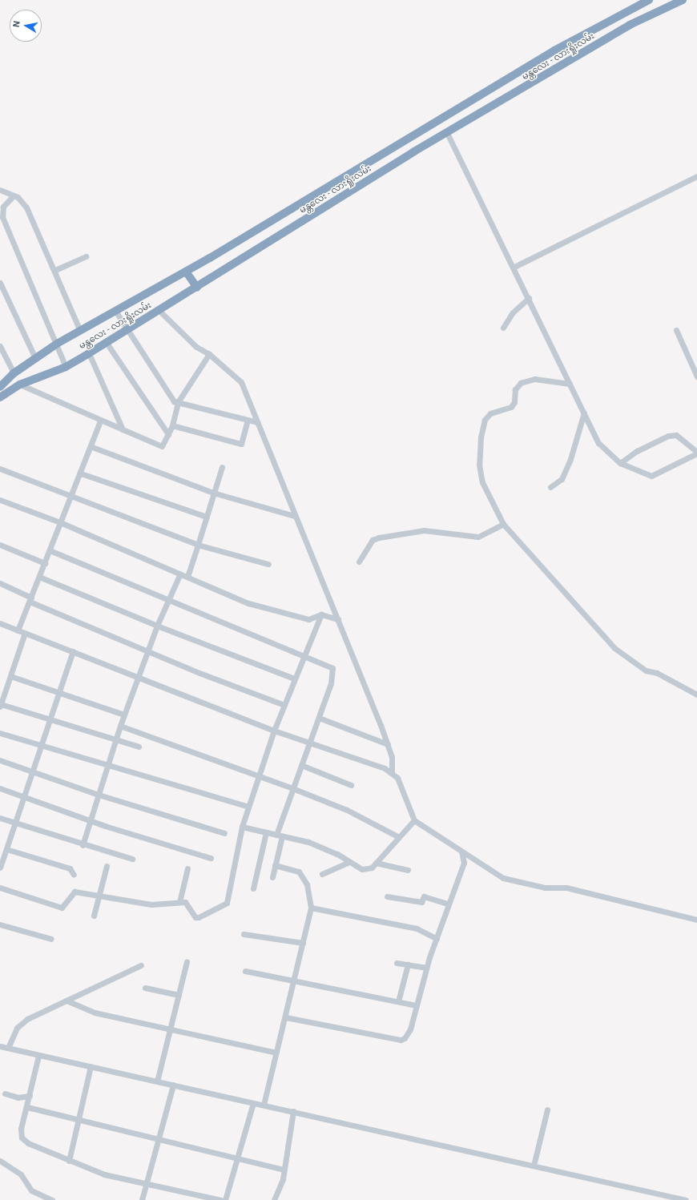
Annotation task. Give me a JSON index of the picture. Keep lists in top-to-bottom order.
{
  "streets": {
    "highway": ["မန္တလေး - လားရှိုးလမ်း"]
  },
  "north": "left"
}
